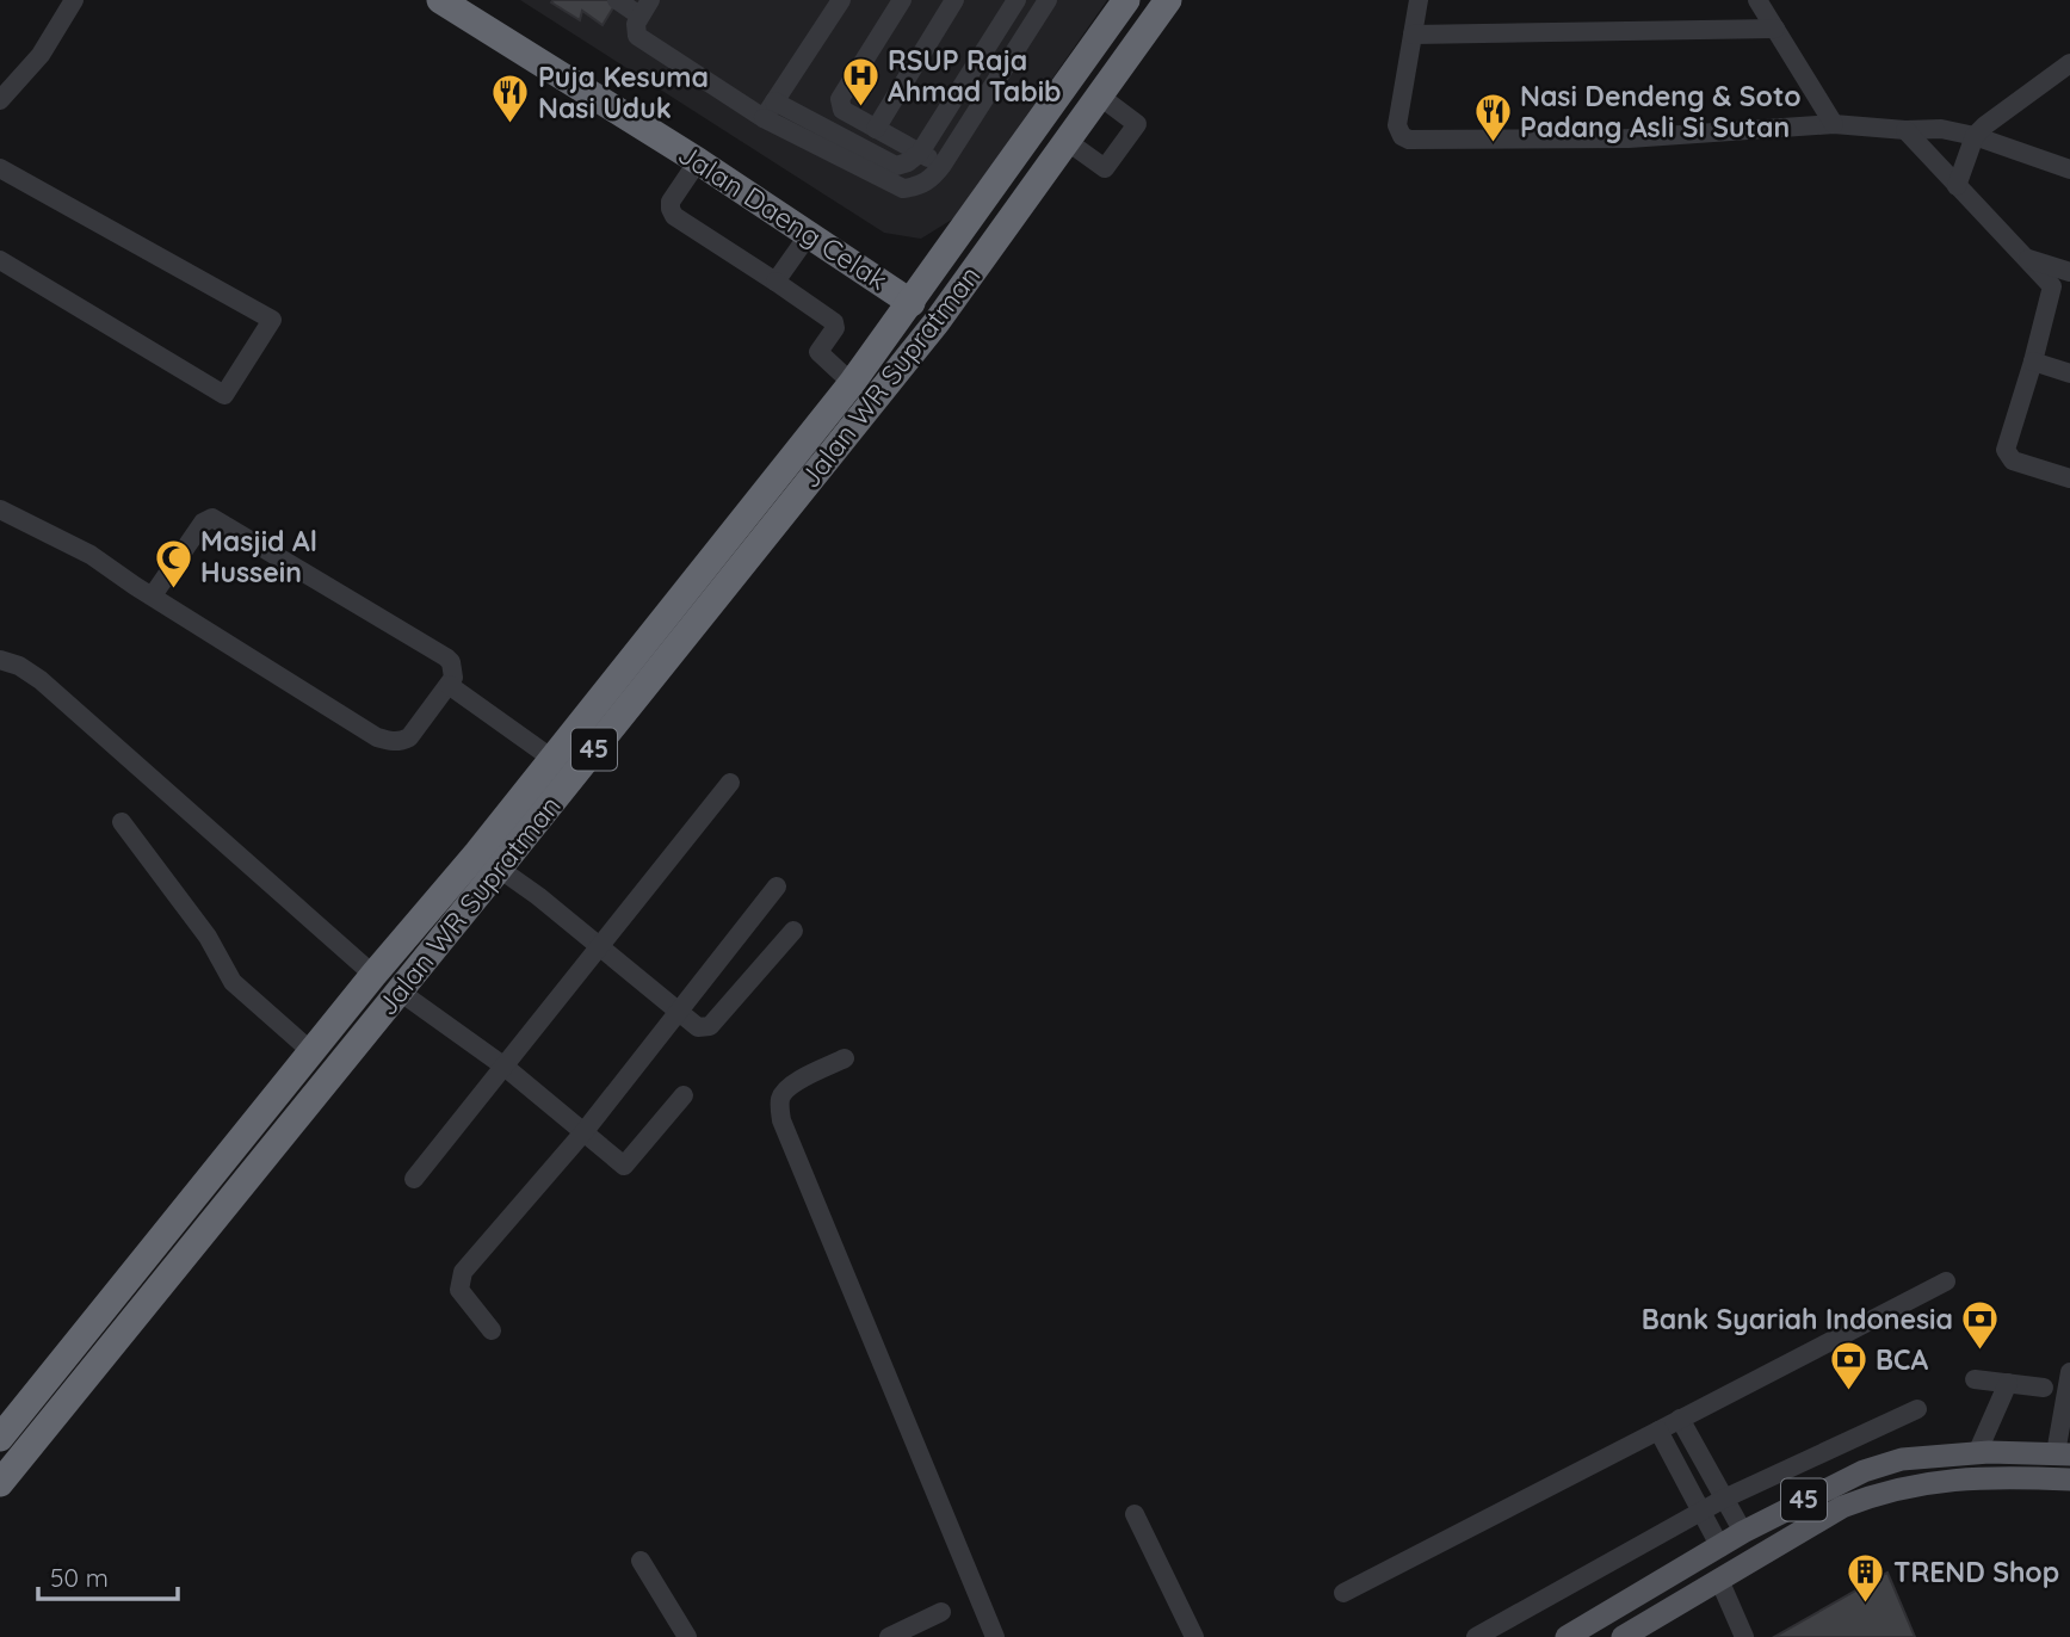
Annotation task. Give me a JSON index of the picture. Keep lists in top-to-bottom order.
{
  "streets": {
    "highway": ["Jalan Daeng Celak", "Jalan WR Supratman", "45"]
  },
  "crossings": [
    ["Jalan Daeng Celak", "Jalan WR Supratman"]
  ],
  "places": {
    "hospital": ["RSUP Raja Ahmad Tabib"],
    "restaurant": ["Puja Kesuma Nasi Uduk", "Nasi Dendeng & Soto Padang Asli Si Sutan"],
    "mosque": ["Masjid Al Hussein"],
    "bank": ["Bank Syariah Indonesia", "BCA"],
    "building": ["TREND Shop"]
  },
  "scale_bar": "50 m"
}
